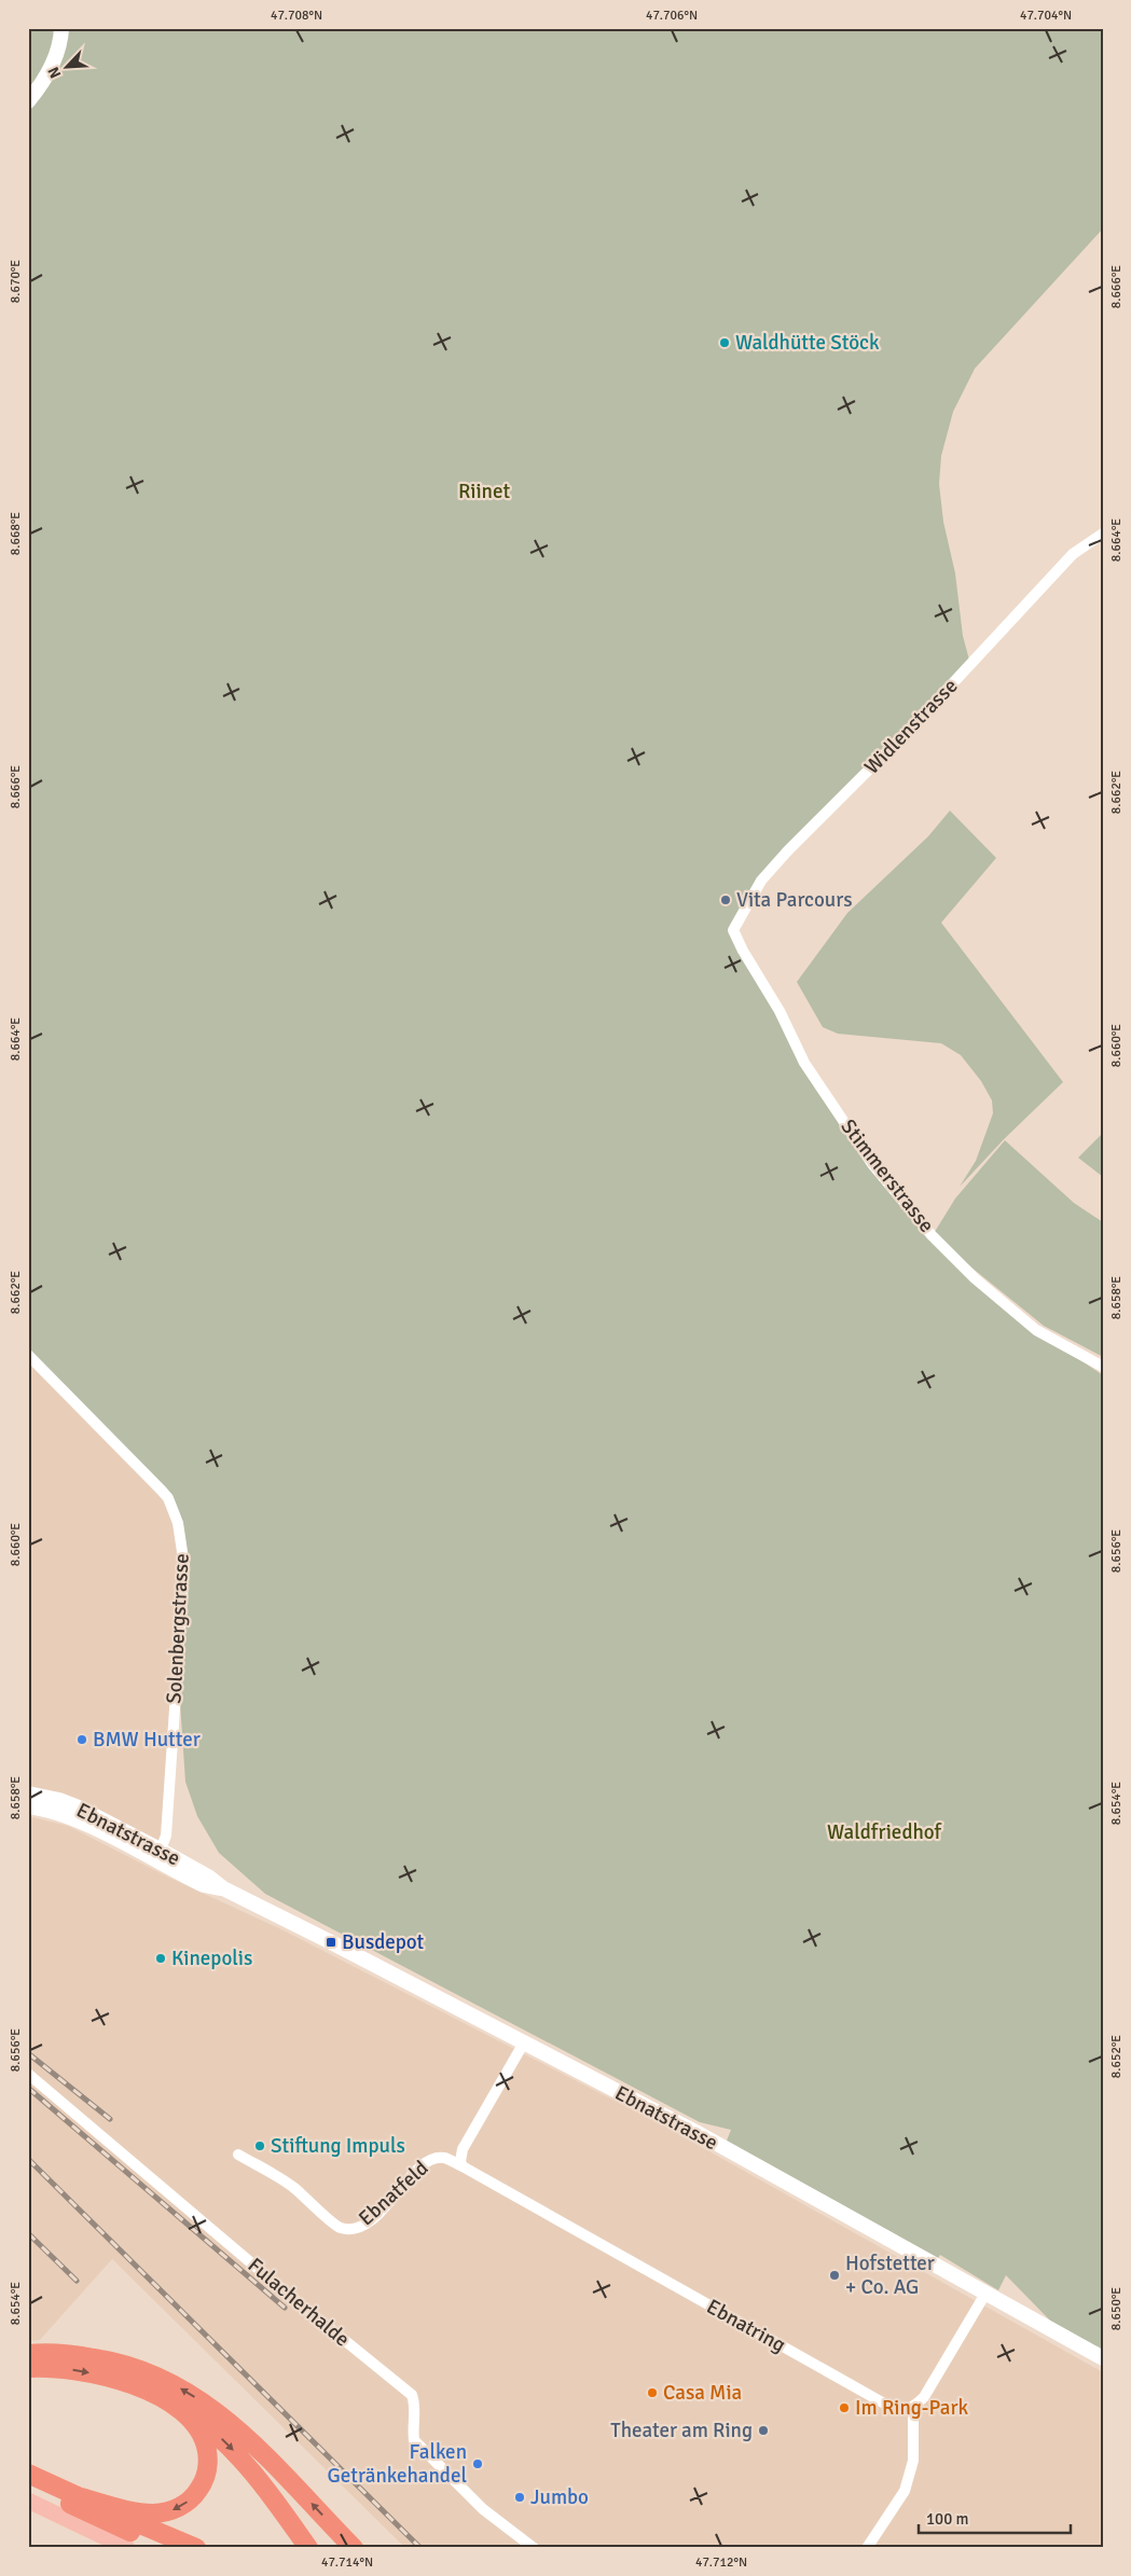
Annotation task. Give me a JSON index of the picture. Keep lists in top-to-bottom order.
{
  "streets": {
    "street": [
      "Widlenstrasse",
      "Stimmerstrasse",
      "Solenbergstrasse",
      "Ebnatstrasse",
      "Ebnatfeld",
      "Fulacherhalde",
      "Ebnatring"
    ]
  },
  "crossings": [
    ["Widlenstrasse", "Stimmerstrasse"],
    ["Solenbergstrasse", "Ebnatstrasse"],
    ["Ebnatfeld", "Ebnatring"]
  ],
  "parks": ["Riinet", "Waldfriedhof"],
  "places": {
    "other": [
      "Waldhütte Stöck",
      "Vita Parcours",
      "BMW Hutter",
      "Kinepolis",
      "Stiftung Impuls",
      "Hofstetter + Co. AG",
      "Casa Mia",
      "Im Ring-Park",
      "Theater am Ring",
      "Falken Getränkehandel",
      "Jumbo"
    ],
    "transit": ["Busdepot"]
  },
  "scale_bar": "100 m",
  "north": "bottom left",
  "coordinates": [
    "47.708°N",
    "47.706°N",
    "47.704°N",
    "8.670°E",
    "8.666°E",
    "8.668°E",
    "8.664°E",
    "8.662°E",
    "8.660°E",
    "8.658°E",
    "8.656°E",
    "8.654°E",
    "8.652°E",
    "8.650°E",
    "47.714°N",
    "47.712°N"
  ]
}
